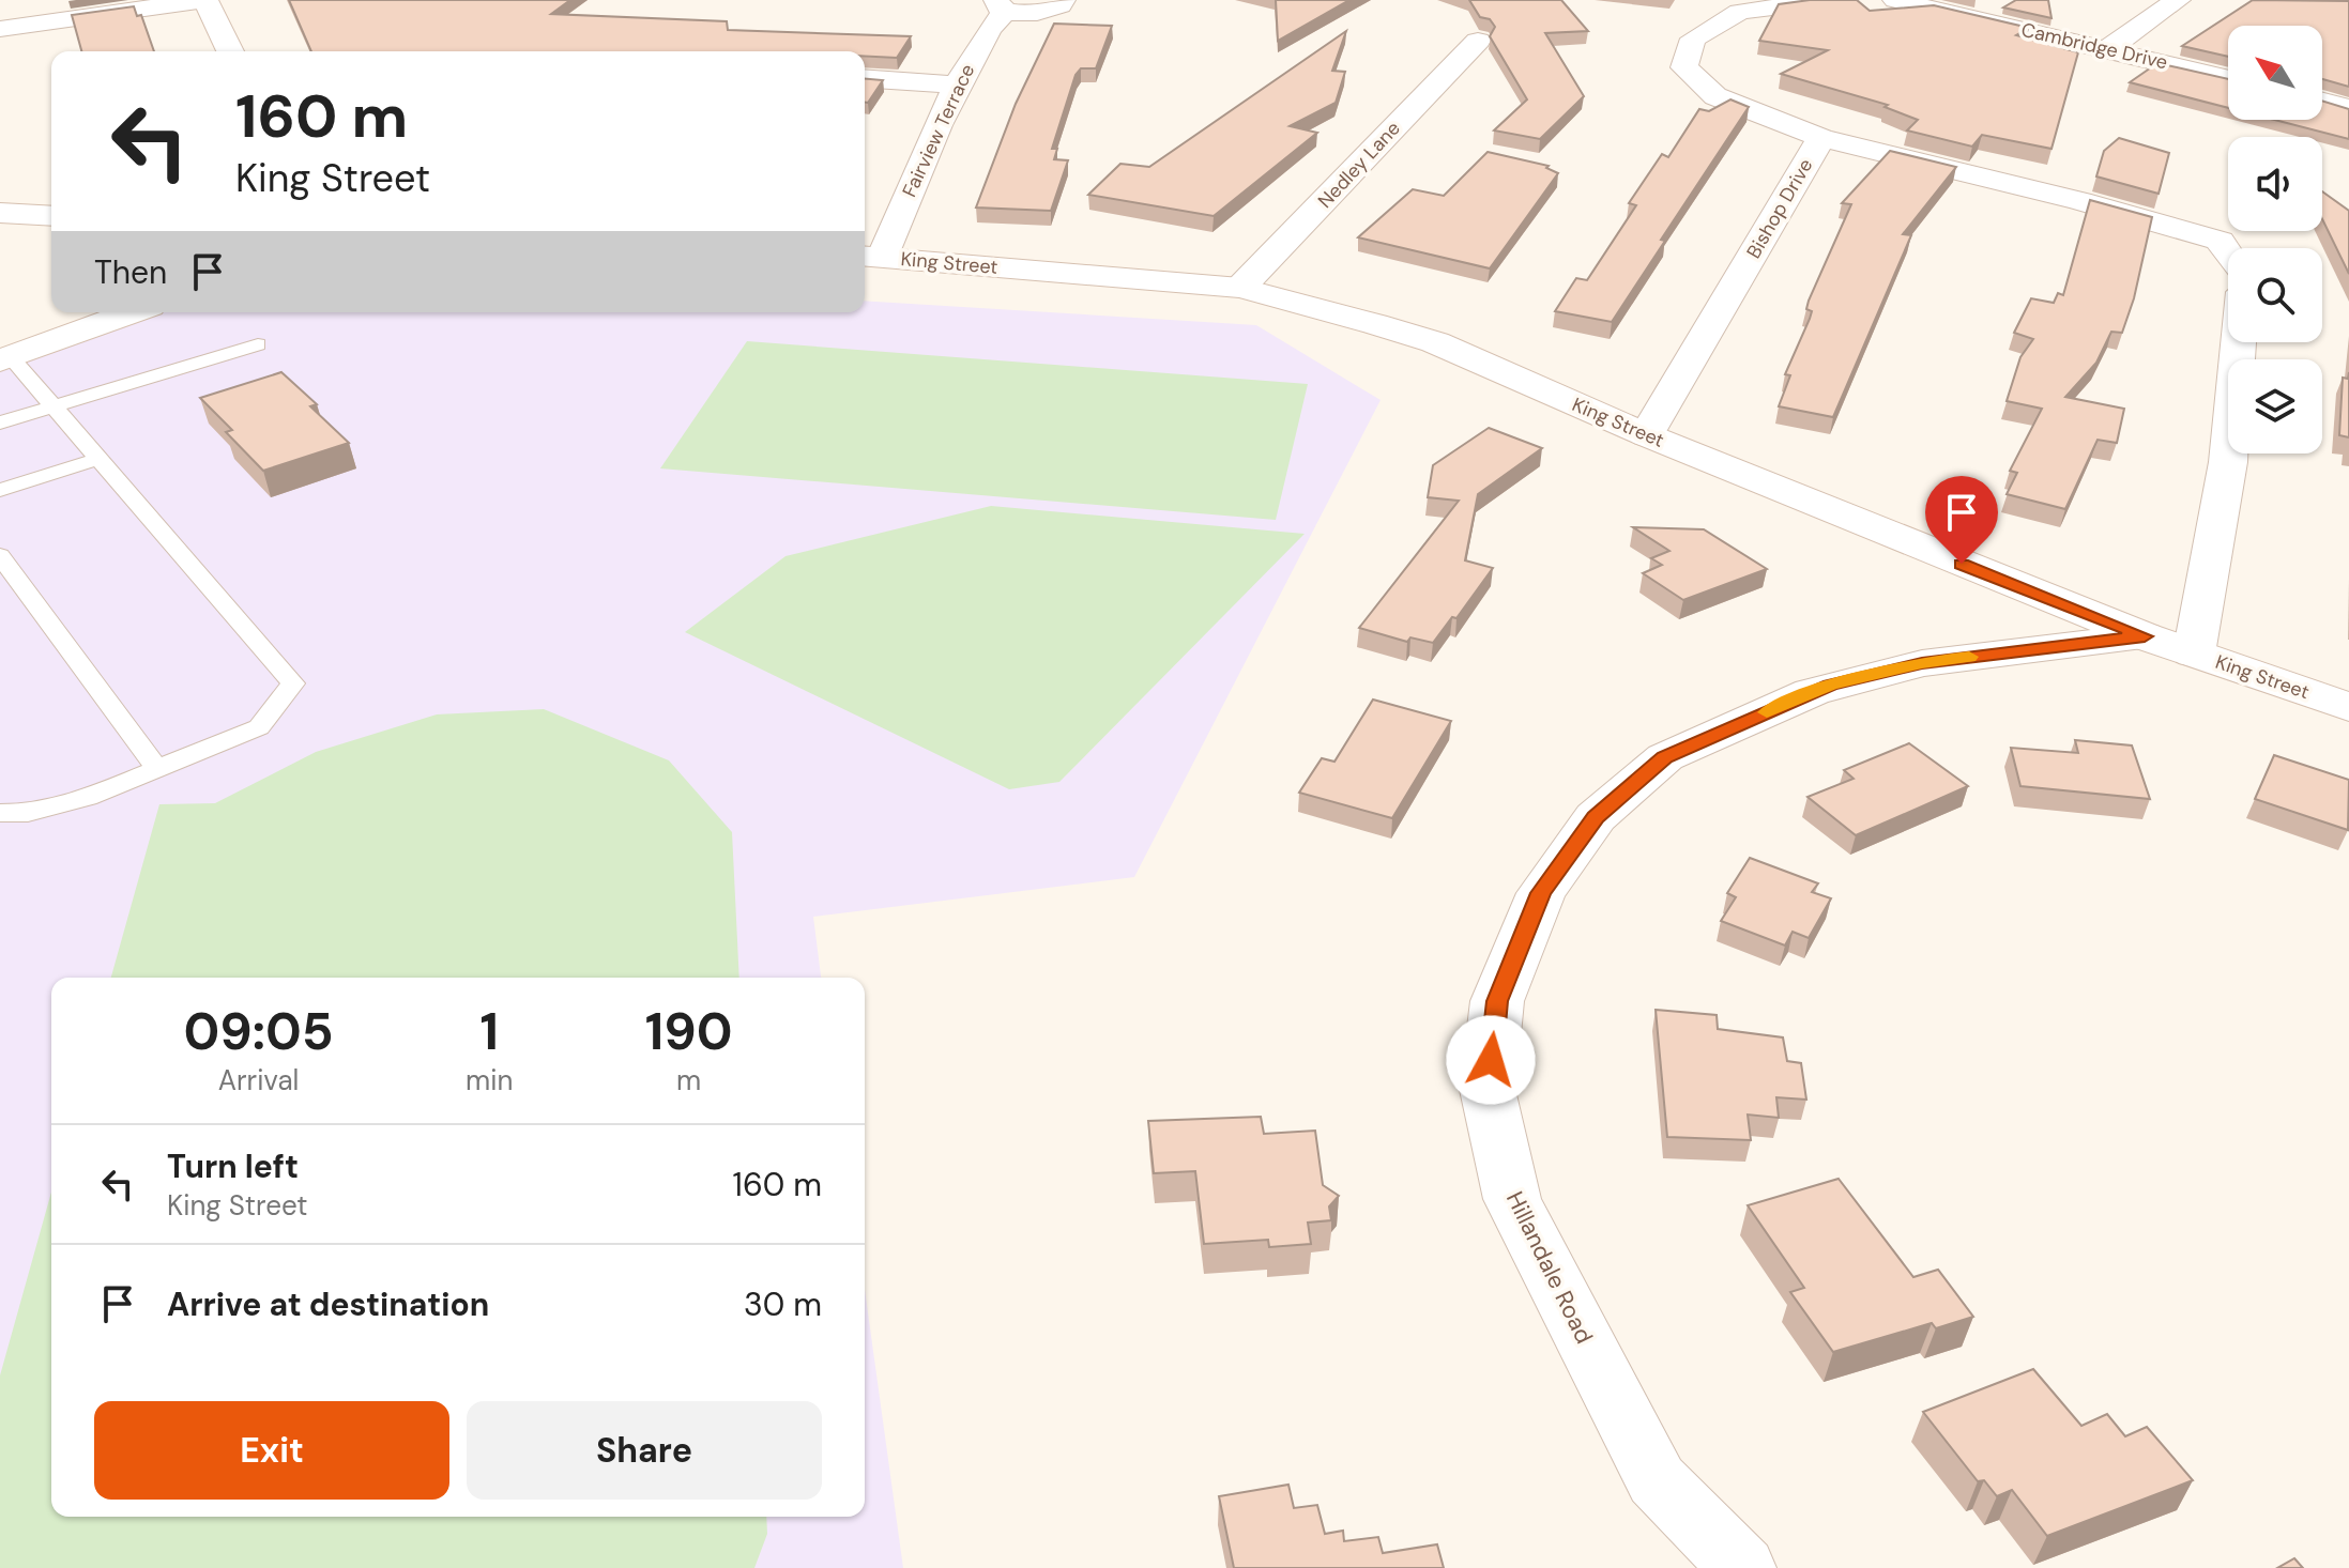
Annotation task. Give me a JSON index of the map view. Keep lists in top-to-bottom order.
{
  "streets": {
    "street": [
      "Cambridge Drive",
      "Fairview Terrace",
      "Nedley Lane",
      "Bishop Drive",
      "King Street",
      "Hillandale Road"
    ]
  },
  "crossings": [
    ["Fairview Terrace", "King Street"],
    ["Nedley Lane", "King Street"],
    ["Bishop Drive", "King Street"],
    ["King Street", "Hillandale Road"]
  ],
  "north": "top left",
  "page": {
    "turn": ["160 m", "King Street"],
    "then": "Then",
    "eta": [
      "09:05",
      "Arrival",
      "1",
      "min",
      "190",
      "m"
    ],
    "list": [
      {
        "name": "Turn left",
        "note": "King Street",
        "value": "160 m"
      },
      {
        "name": "Arrive at destination",
        "value": "30 m"
      }
    ],
    "buttons": ["Exit", "Share"]
  }
}
